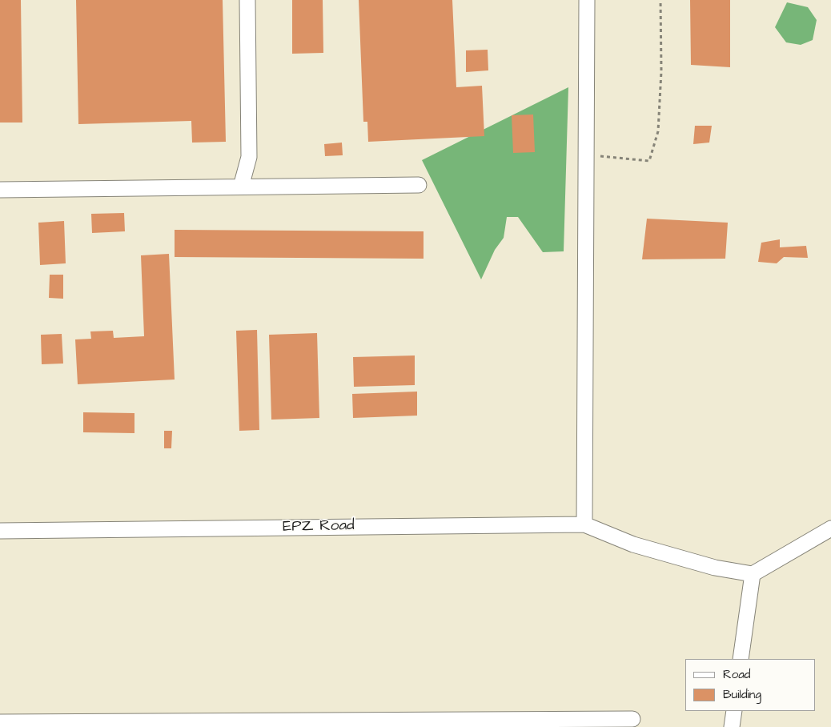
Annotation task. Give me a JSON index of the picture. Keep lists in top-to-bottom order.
{
  "streets": {
    "street": ["EPZ Road"]
  },
  "legend": ["Road", "Building"]
}
